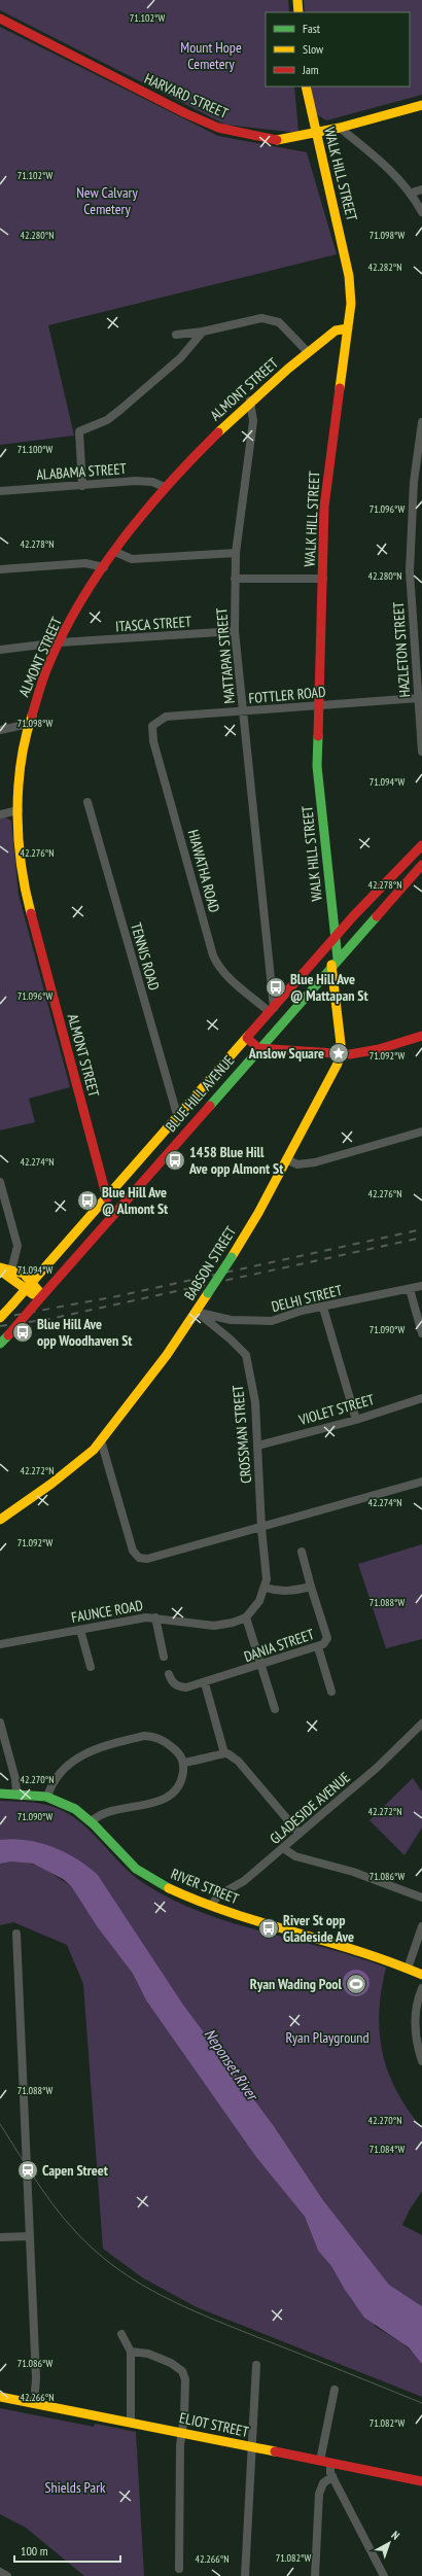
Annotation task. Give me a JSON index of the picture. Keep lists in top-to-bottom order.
{
  "streets": {
    "main road": [
      "HARVARD STREET",
      "WALK HILL STREET",
      "ALMONT STREET",
      "BLUE HILL AVENUE",
      "BABSON STREET",
      "RIVER STREET",
      "ELIOT STREET"
    ],
    "street": [
      "ALABAMA STREET",
      "ITASCA STREET",
      "HAZLETON STREET",
      "MATTAPAN STREET",
      "FOTTLER ROAD",
      "HIAWATHA ROAD",
      "TENNIS ROAD",
      "DELHI STREET",
      "VIOLET STREET",
      "CROSSMAN STREET",
      "FAUNCE ROAD",
      "DANIA STREET",
      "GLADESIDE AVENUE"
    ]
  },
  "crossings": [
    ["HARVARD STREET", "WALK HILL STREET"],
    ["WALK HILL STREET", "ALMONT STREET"],
    ["WALK HILL STREET", "FOTTLER ROAD"],
    ["WALK HILL STREET", "BLUE HILL AVENUE"],
    ["WALK HILL STREET", "BABSON STREET"],
    ["ALMONT STREET", "ALABAMA STREET"],
    ["ALMONT STREET", "ITASCA STREET"],
    ["ALMONT STREET", "MATTAPAN STREET"],
    ["ALMONT STREET", "BLUE HILL AVENUE"],
    ["ITASCA STREET", "MATTAPAN STREET"],
    ["HAZLETON STREET", "FOTTLER ROAD"],
    ["MATTAPAN STREET", "FOTTLER ROAD"],
    ["MATTAPAN STREET", "HIAWATHA ROAD"],
    ["MATTAPAN STREET", "BLUE HILL AVENUE"],
    ["FOTTLER ROAD", "HIAWATHA ROAD"],
    ["HIAWATHA ROAD", "BLUE HILL AVENUE"],
    ["TENNIS ROAD", "BLUE HILL AVENUE"],
    ["BLUE HILL AVENUE", "BABSON STREET"],
    ["BABSON STREET", "DELHI STREET"],
    ["BABSON STREET", "CROSSMAN STREET"],
    ["DELHI STREET", "CROSSMAN STREET"],
    ["VIOLET STREET", "CROSSMAN STREET"],
    ["GLADESIDE AVENUE", "RIVER STREET"]
  ],
  "water": ["Neponset River"],
  "parks": [
    "Mount Hope Cemetery",
    "New Calvary Cemetery",
    "Ryan Playground",
    "Shields Park"
  ],
  "places": {
    "bus stop": [
      "Blue Hill Ave @ Mattapan St",
      "1458 Blue Hill Ave opp Almont St",
      "Blue Hill Ave @ Almont St",
      "Blue Hill Ave opp Woodhaven St",
      "River St opp Gladeside Ave"
    ],
    "place": ["Anslow Square"],
    "sports": ["Ryan Wading Pool"],
    "station": ["Capen Street"]
  },
  "legend": ["Fast", "Slow", "Jam"],
  "scale_bar": "100 m",
  "north": "top right",
  "coordinates": [
    "71.102°W",
    "42.280°N",
    "71.098°W",
    "42.282°N",
    "71.100°W",
    "71.096°W",
    "42.278°N",
    "71.094°W",
    "42.276°N",
    "71.092°W",
    "42.274°N",
    "71.090°W",
    "42.272°N",
    "71.088°W",
    "42.270°N",
    "71.086°W",
    "71.084°W",
    "42.266°N",
    "71.082°W"
  ]
}
